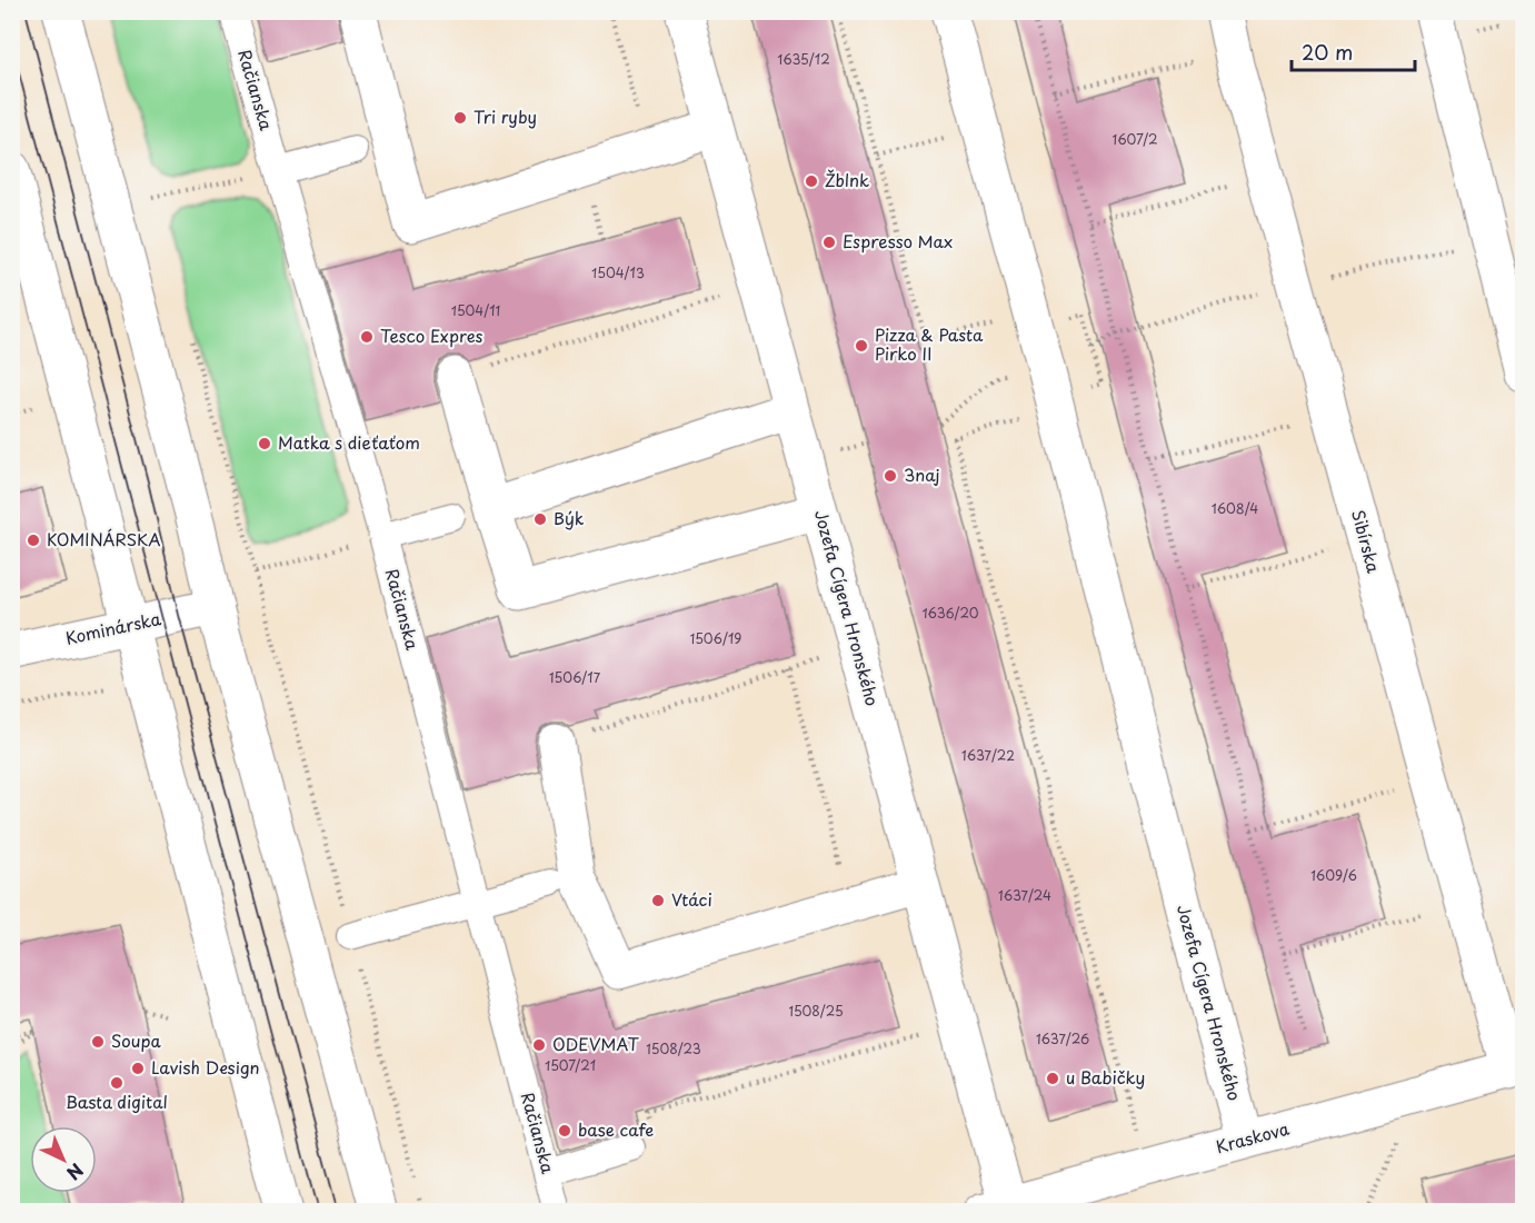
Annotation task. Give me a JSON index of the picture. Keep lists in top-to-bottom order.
{
  "streets": {
    "street": [
      "Račianska",
      "Sibírska",
      "Jozefa Cígera Hronského",
      "Kominárska",
      "Kraskova"
    ]
  },
  "crossings": [
    ["Sibírska", "Kraskova"],
    ["Jozefa Cígera Hronského", "Kraskova"]
  ],
  "places": [
    "Tri ryby",
    "Žblnk",
    "Espresso Max",
    "Tesco Expres",
    "Pizza & Pasta Pirko II",
    "Matka s dieťaťom",
    "3naj",
    "Býk",
    "KOMINÁRSKA",
    "Vtáci",
    "Soupa",
    "ODEVMAT",
    "Lavish Design",
    "u Babičky",
    "Basta digital",
    "base cafe"
  ],
  "house_numbers": [
    "1635/12",
    "1607/2",
    "1504/13",
    "1504/11",
    "1608/4",
    "1636/20",
    "1506/19",
    "1506/17",
    "1637/22",
    "1609/6",
    "1637/24",
    "1508/25",
    "1637/26",
    "1508/23",
    "1507/21"
  ],
  "scale_bar": "20 m",
  "north": "bottom right"
}
